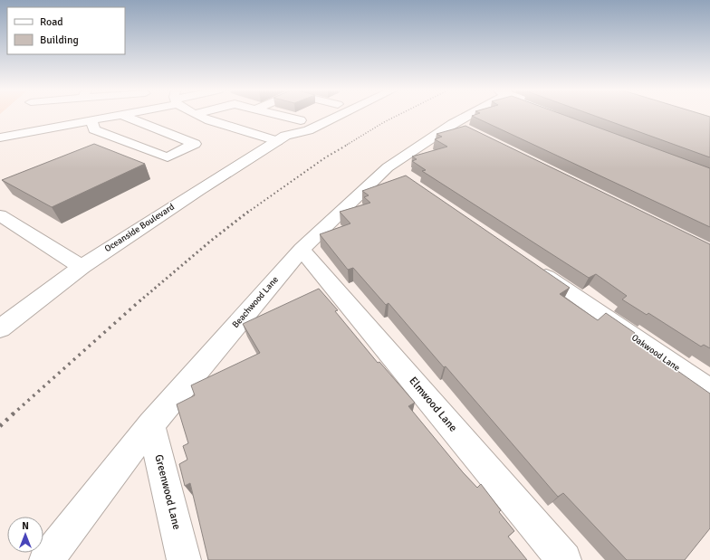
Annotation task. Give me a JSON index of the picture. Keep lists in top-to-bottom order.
{
  "streets": {
    "street": [
      "Oceanside Boulevard",
      "Beachwood Lane",
      "Oakwood Lane",
      "Elmwood Lane",
      "Greenwood Lane"
    ]
  },
  "crossings": [
    ["Beachwood Lane", "Elmwood Lane"],
    ["Beachwood Lane", "Greenwood Lane"]
  ],
  "legend": ["Road", "Building"],
  "north": "top"
}
